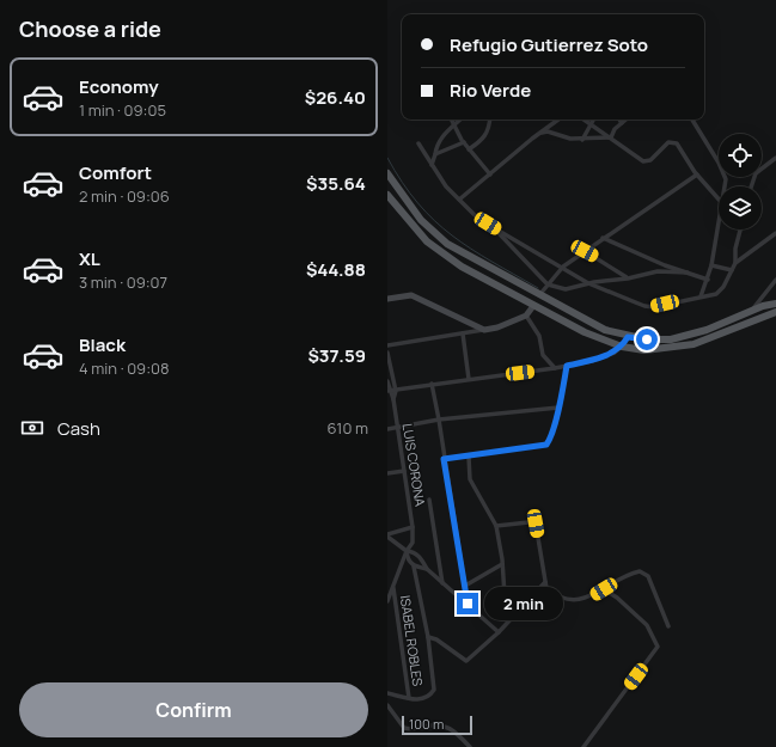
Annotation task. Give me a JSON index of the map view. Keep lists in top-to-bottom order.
{
  "streets": {
    "street": ["LUIS CORONA", "ISABEL ROBLES"]
  },
  "crossings": [
    ["LUIS CORONA", "ISABEL ROBLES"]
  ],
  "scale_bar": "100 m",
  "page": {
    "heading": "Choose a ride",
    "banner": ["Refugio Gutierrez Soto", "Rio Verde"],
    "list": [
      {
        "name": "Economy",
        "note": "1 min · 09:05",
        "value": "$26.40"
      },
      {
        "name": "Comfort",
        "note": "2 min · 09:06",
        "value": "$35.64"
      },
      {
        "name": "XL",
        "note": "3 min · 09:07",
        "value": "$44.88"
      },
      {
        "name": "Black",
        "note": "4 min · 09:08",
        "value": "$37.59"
      }
    ],
    "pay": ["Cash", "610 m"],
    "bubble": "2 min",
    "buttons": "Confirm",
    "scale": "100 m"
  }
}
